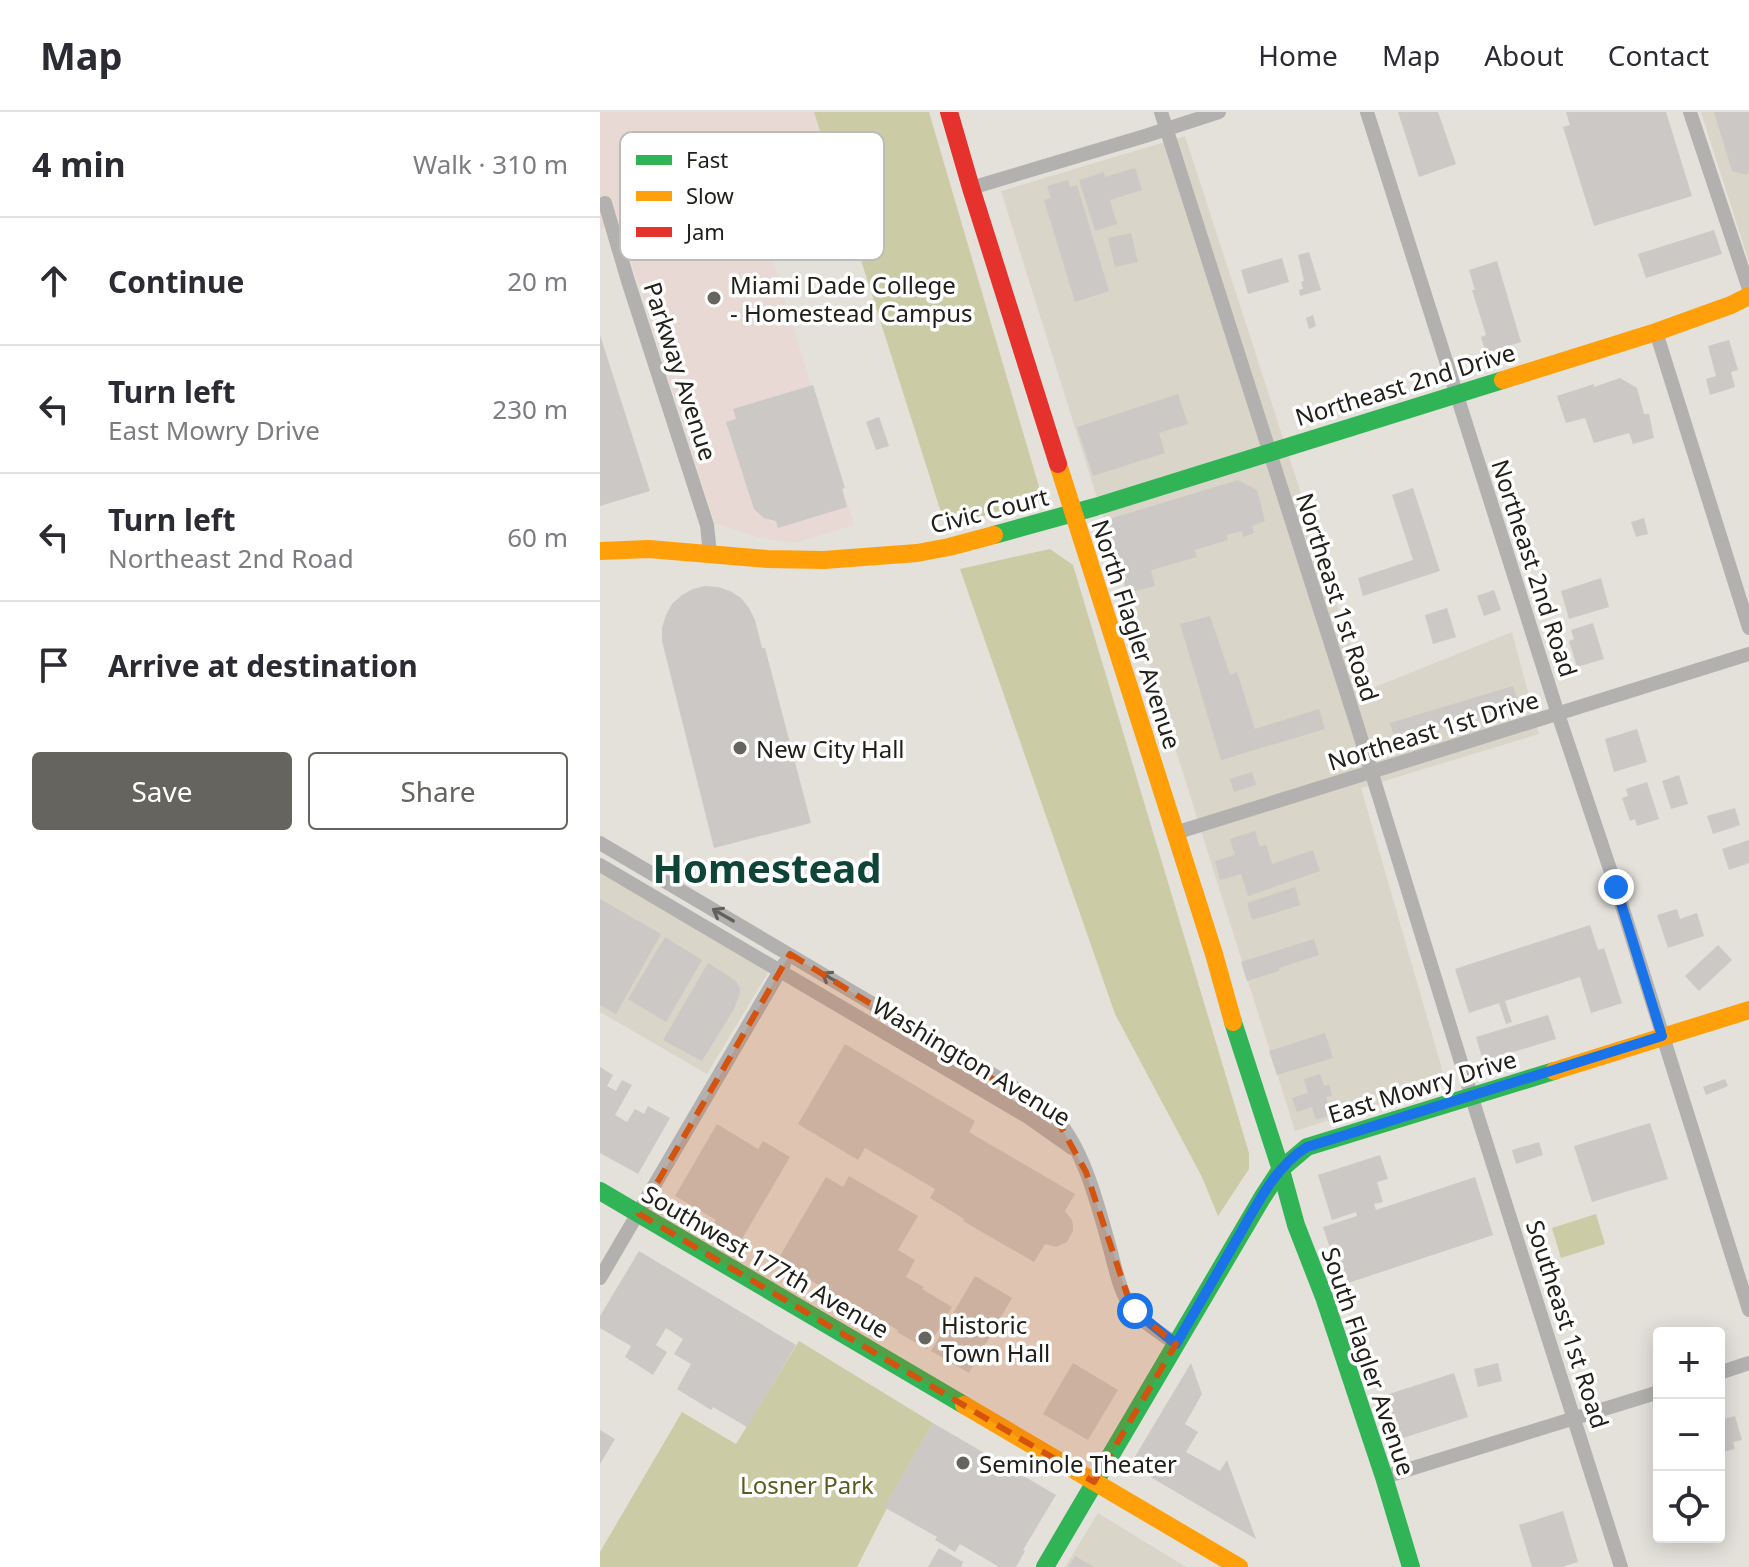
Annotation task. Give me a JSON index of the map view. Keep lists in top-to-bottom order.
{
  "streets": {
    "street": [
      "Parkway Avenue",
      "Northeast 2nd Drive",
      "Civic Court",
      "Northeast 2nd Road",
      "Northeast 1st Road",
      "North Flagler Avenue",
      "Northeast 1st Drive",
      "Washington Avenue",
      "East Mowry Drive",
      "Southwest 177th Avenue",
      "Southeast 1st Road",
      "South Flagler Avenue"
    ]
  },
  "crossings": [
    ["Parkway Avenue", "Civic Court"],
    ["Northeast 2nd Drive", "Civic Court"],
    ["Northeast 2nd Drive", "Northeast 2nd Road"],
    ["Northeast 2nd Drive", "Northeast 1st Road"],
    ["Northeast 2nd Drive", "North Flagler Avenue"],
    ["Civic Court", "North Flagler Avenue"],
    ["Northeast 2nd Road", "Northeast 1st Drive"],
    ["Northeast 2nd Road", "East Mowry Drive"],
    ["Northeast 1st Road", "Northeast 1st Drive"],
    ["Northeast 1st Road", "East Mowry Drive"],
    ["Northeast 1st Road", "Southeast 1st Road"],
    ["North Flagler Avenue", "Northeast 1st Drive"],
    ["North Flagler Avenue", "East Mowry Drive"],
    ["North Flagler Avenue", "South Flagler Avenue"],
    ["East Mowry Drive", "Southwest 177th Avenue"],
    ["East Mowry Drive", "Southeast 1st Road"],
    ["East Mowry Drive", "South Flagler Avenue"]
  ],
  "districts": ["Homestead"],
  "parks": ["Losner Park"],
  "places": [
    "Miami Dade College - Homestead Campus",
    "New City Hall",
    "Historic Town Hall",
    "Seminole Theater"
  ],
  "legend": ["Fast", "Slow", "Jam"],
  "page": {
    "header": "Map",
    "nav": [
      "Home",
      "Map",
      "About",
      "Contact"
    ],
    "heading": ["4 min", "Walk · 310 m"],
    "list": [
      ["Continue", "20 m"],
      ["Turn left", "East Mowry Drive", "230 m"],
      ["Turn left", "Northeast 2nd Road", "60 m"],
      "Arrive at destination"
    ],
    "buttons": ["Save", "Share"],
    "map_buttons": ["+", "−"]
  }
}
